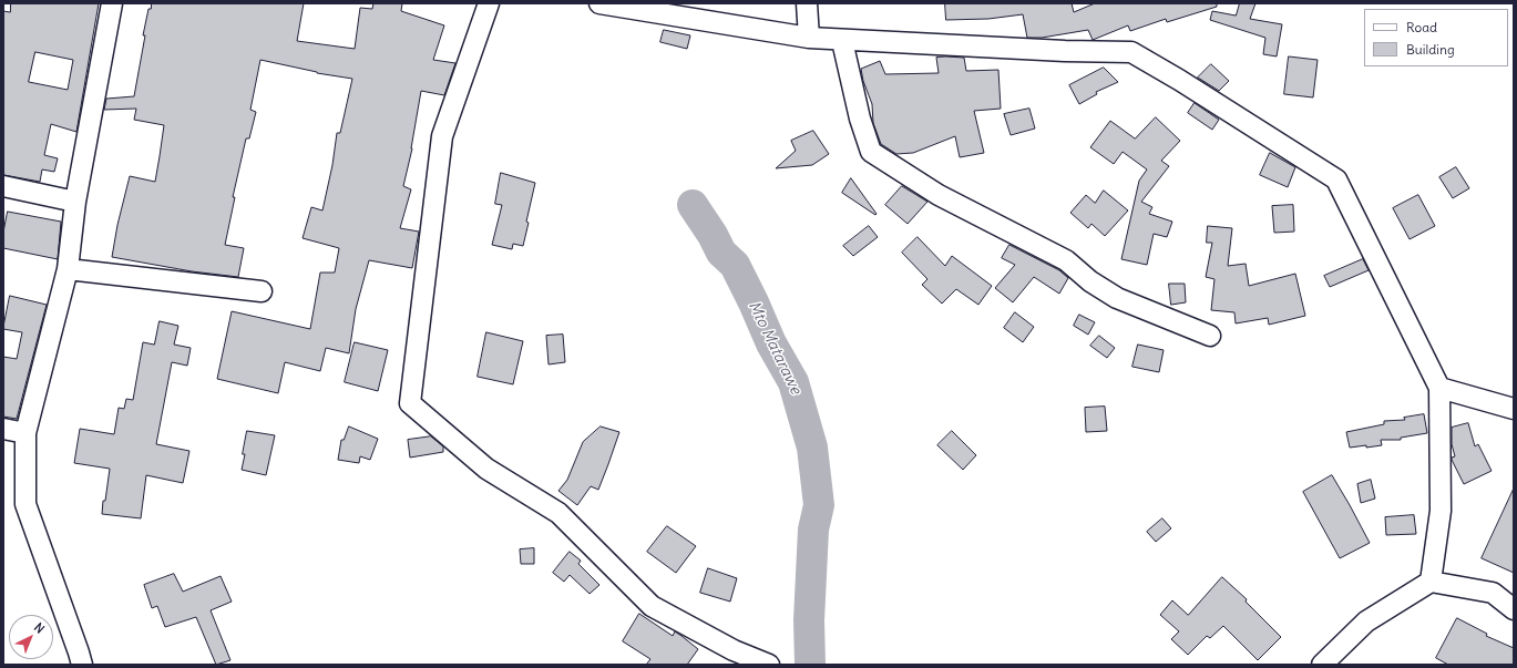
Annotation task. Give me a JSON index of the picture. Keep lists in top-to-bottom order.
{
  "water": ["Mto Matarawe"],
  "legend": ["Road", "Building"],
  "north": "top right"
}
